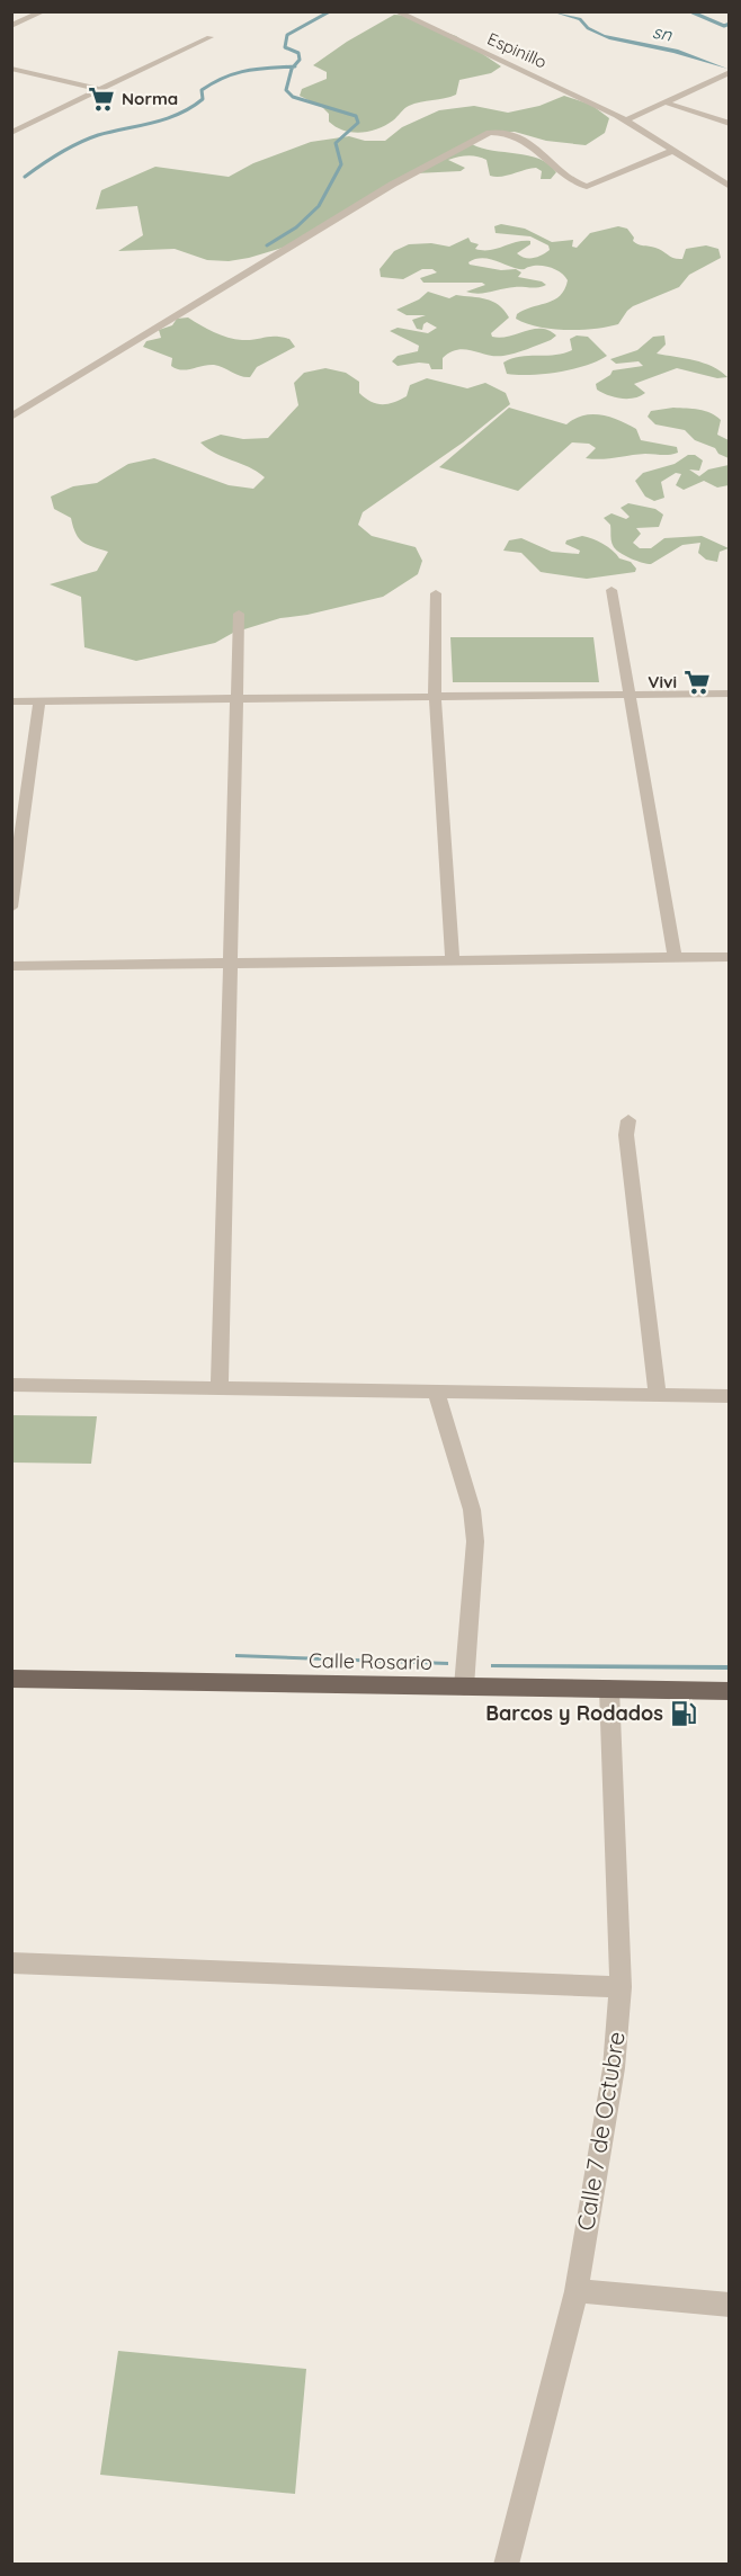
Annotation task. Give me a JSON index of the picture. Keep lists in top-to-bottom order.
{
  "streets": {
    "main road": ["Calle Rosario"],
    "street": ["Espinillo", "Calle 7 de Octubre"]
  },
  "crossings": [
    ["Calle Rosario", "Calle 7 de Octubre"]
  ],
  "water": ["sn"],
  "places": {
    "supermarket": ["Norma", "Vivi"],
    "fuel station": ["Barcos y Rodados"]
  }
}
